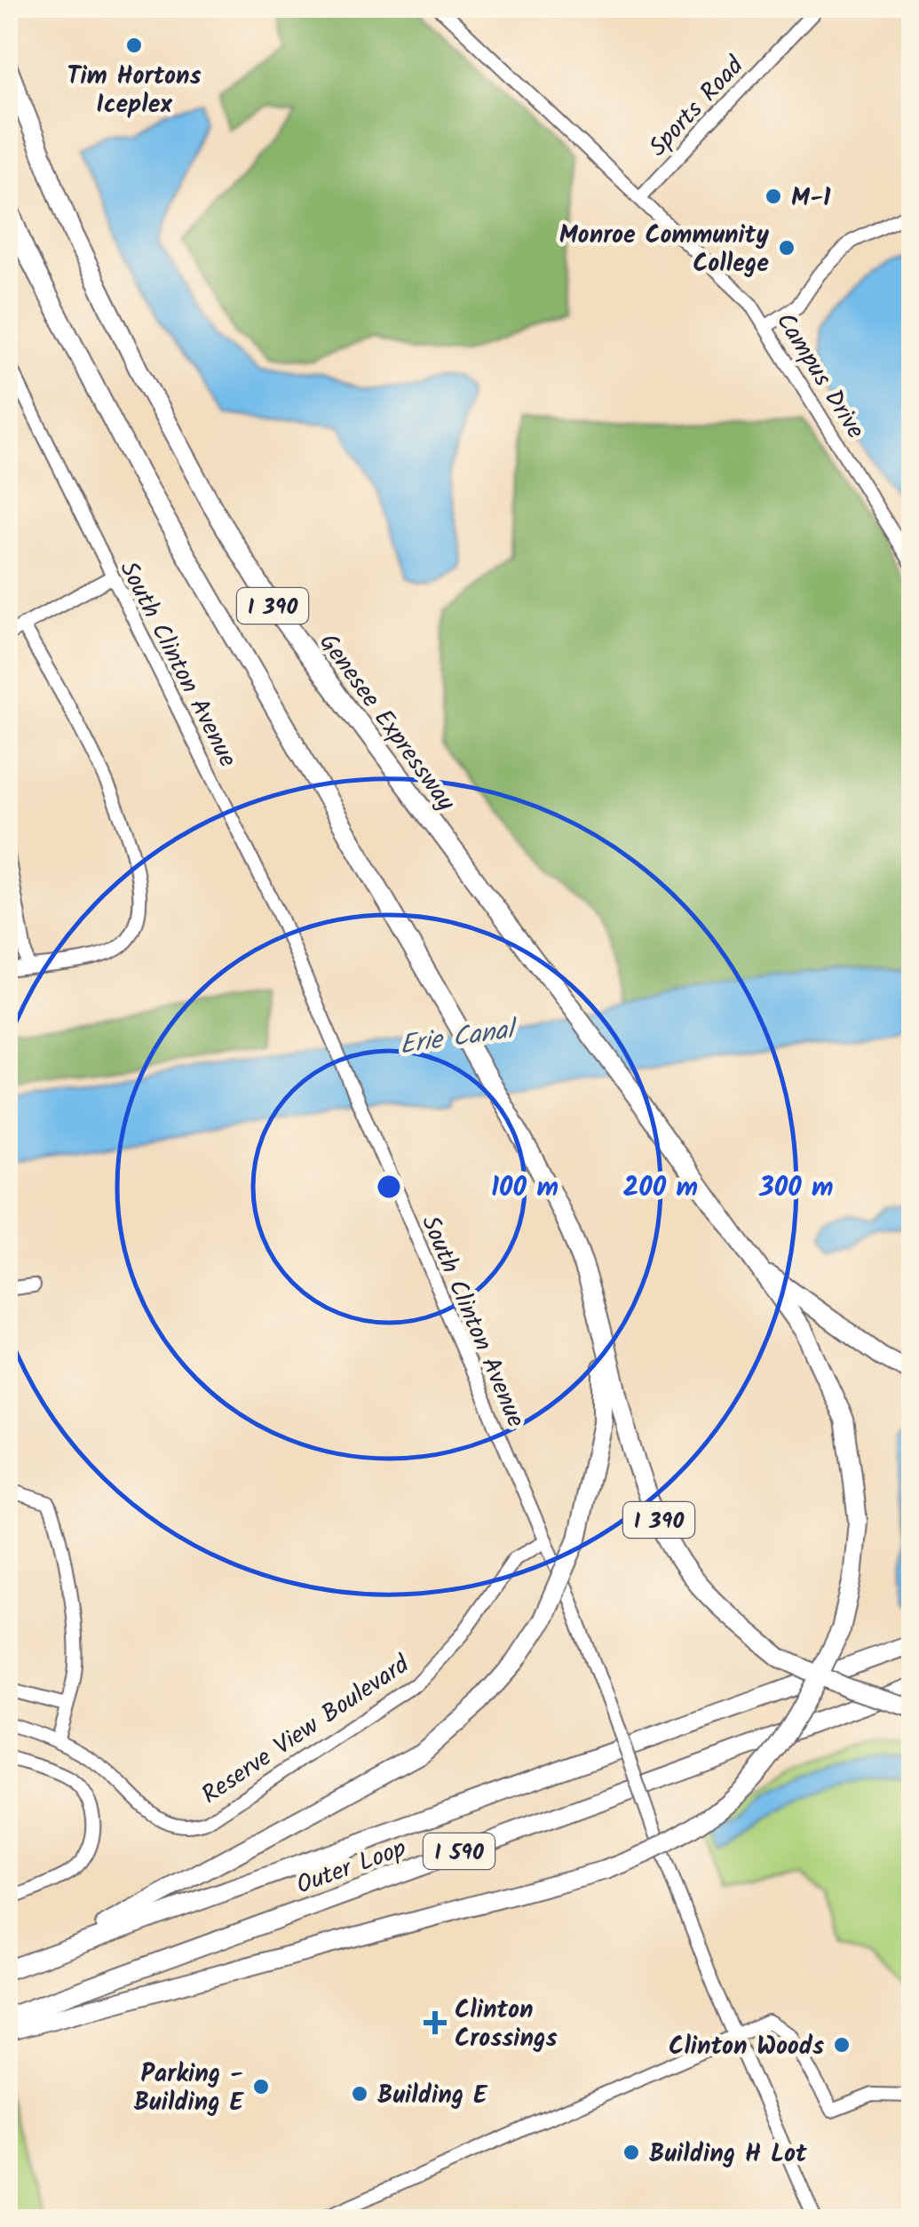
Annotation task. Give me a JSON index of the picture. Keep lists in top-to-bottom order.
{
  "streets": {
    "highway": [
      "I 390",
      "Genesee Expressway",
      "I 590",
      "Outer Loop"
    ],
    "street": [
      "Sports Road",
      "Campus Drive",
      "South Clinton Avenue",
      "Reserve View Boulevard"
    ]
  },
  "crossings": [
    ["Sports Road", "Campus Drive"],
    ["I 390", "Genesee Expressway"],
    ["South Clinton Avenue", "Reserve View Boulevard"]
  ],
  "water": ["Erie Canal"],
  "places": {
    "other": [
      "Tim Hortons Iceplex",
      "M-1",
      "Monroe Community College",
      "Clinton Woods",
      "Parking - Building E",
      "Building E",
      "Building H Lot"
    ],
    "health": ["Clinton Crossings"]
  },
  "rings": ["100 m", "200 m", "300 m"]
}
